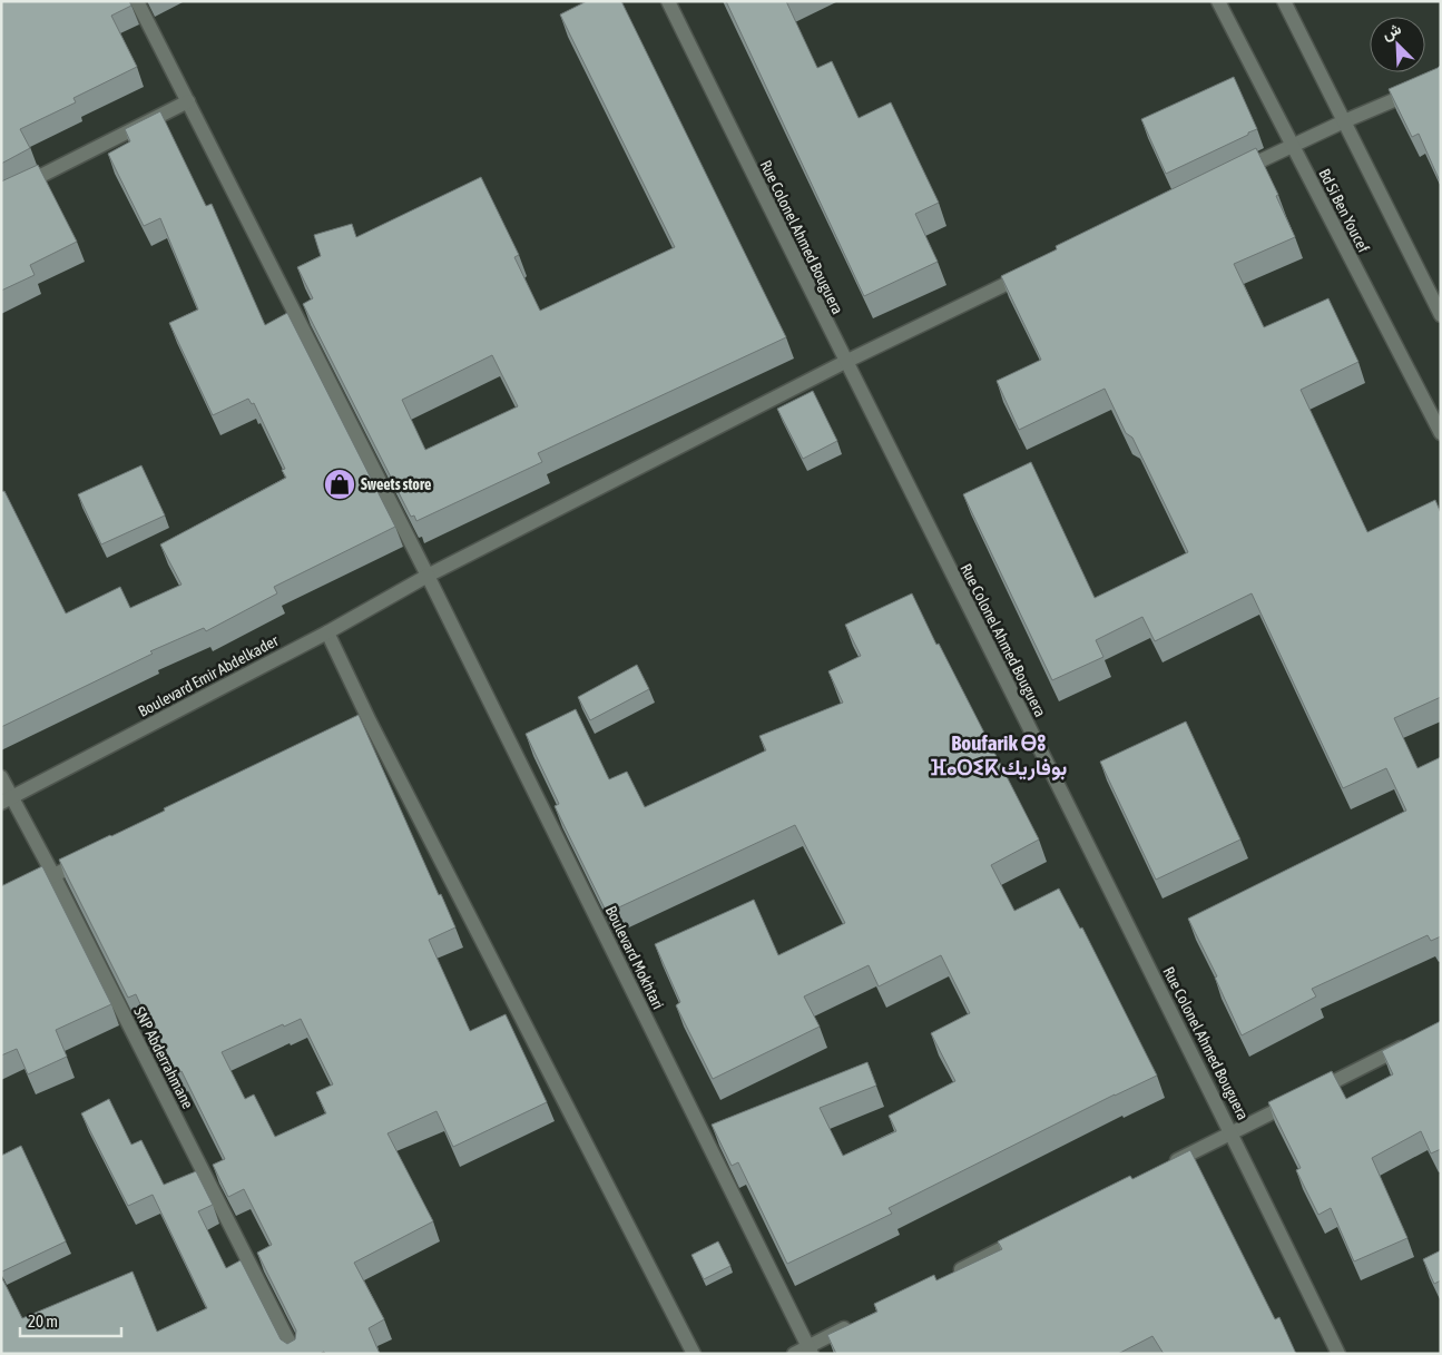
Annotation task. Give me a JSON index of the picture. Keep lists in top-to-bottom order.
{
  "streets": {
    "street": [
      "Bd Si Ben Youcef",
      "Rue Colonel Ahmed Bouguera",
      "Boulevard Emir Abdelkader",
      "Boulevard Mokhtari",
      "SNP Abderrahmane"
    ]
  },
  "crossings": [
    ["Rue Colonel Ahmed Bouguera", "Boulevard Emir Abdelkader"],
    ["Boulevard Emir Abdelkader", "Boulevard Mokhtari"],
    ["Boulevard Emir Abdelkader", "SNP Abderrahmane"]
  ],
  "districts": ["Boufarik ⴱⵓ ⴼⴰⵔⵉⴽ بوفاريك"],
  "places": {
    "shop": ["Sweets store"]
  },
  "scale_bar": "20 m",
  "north": "top left"
}
